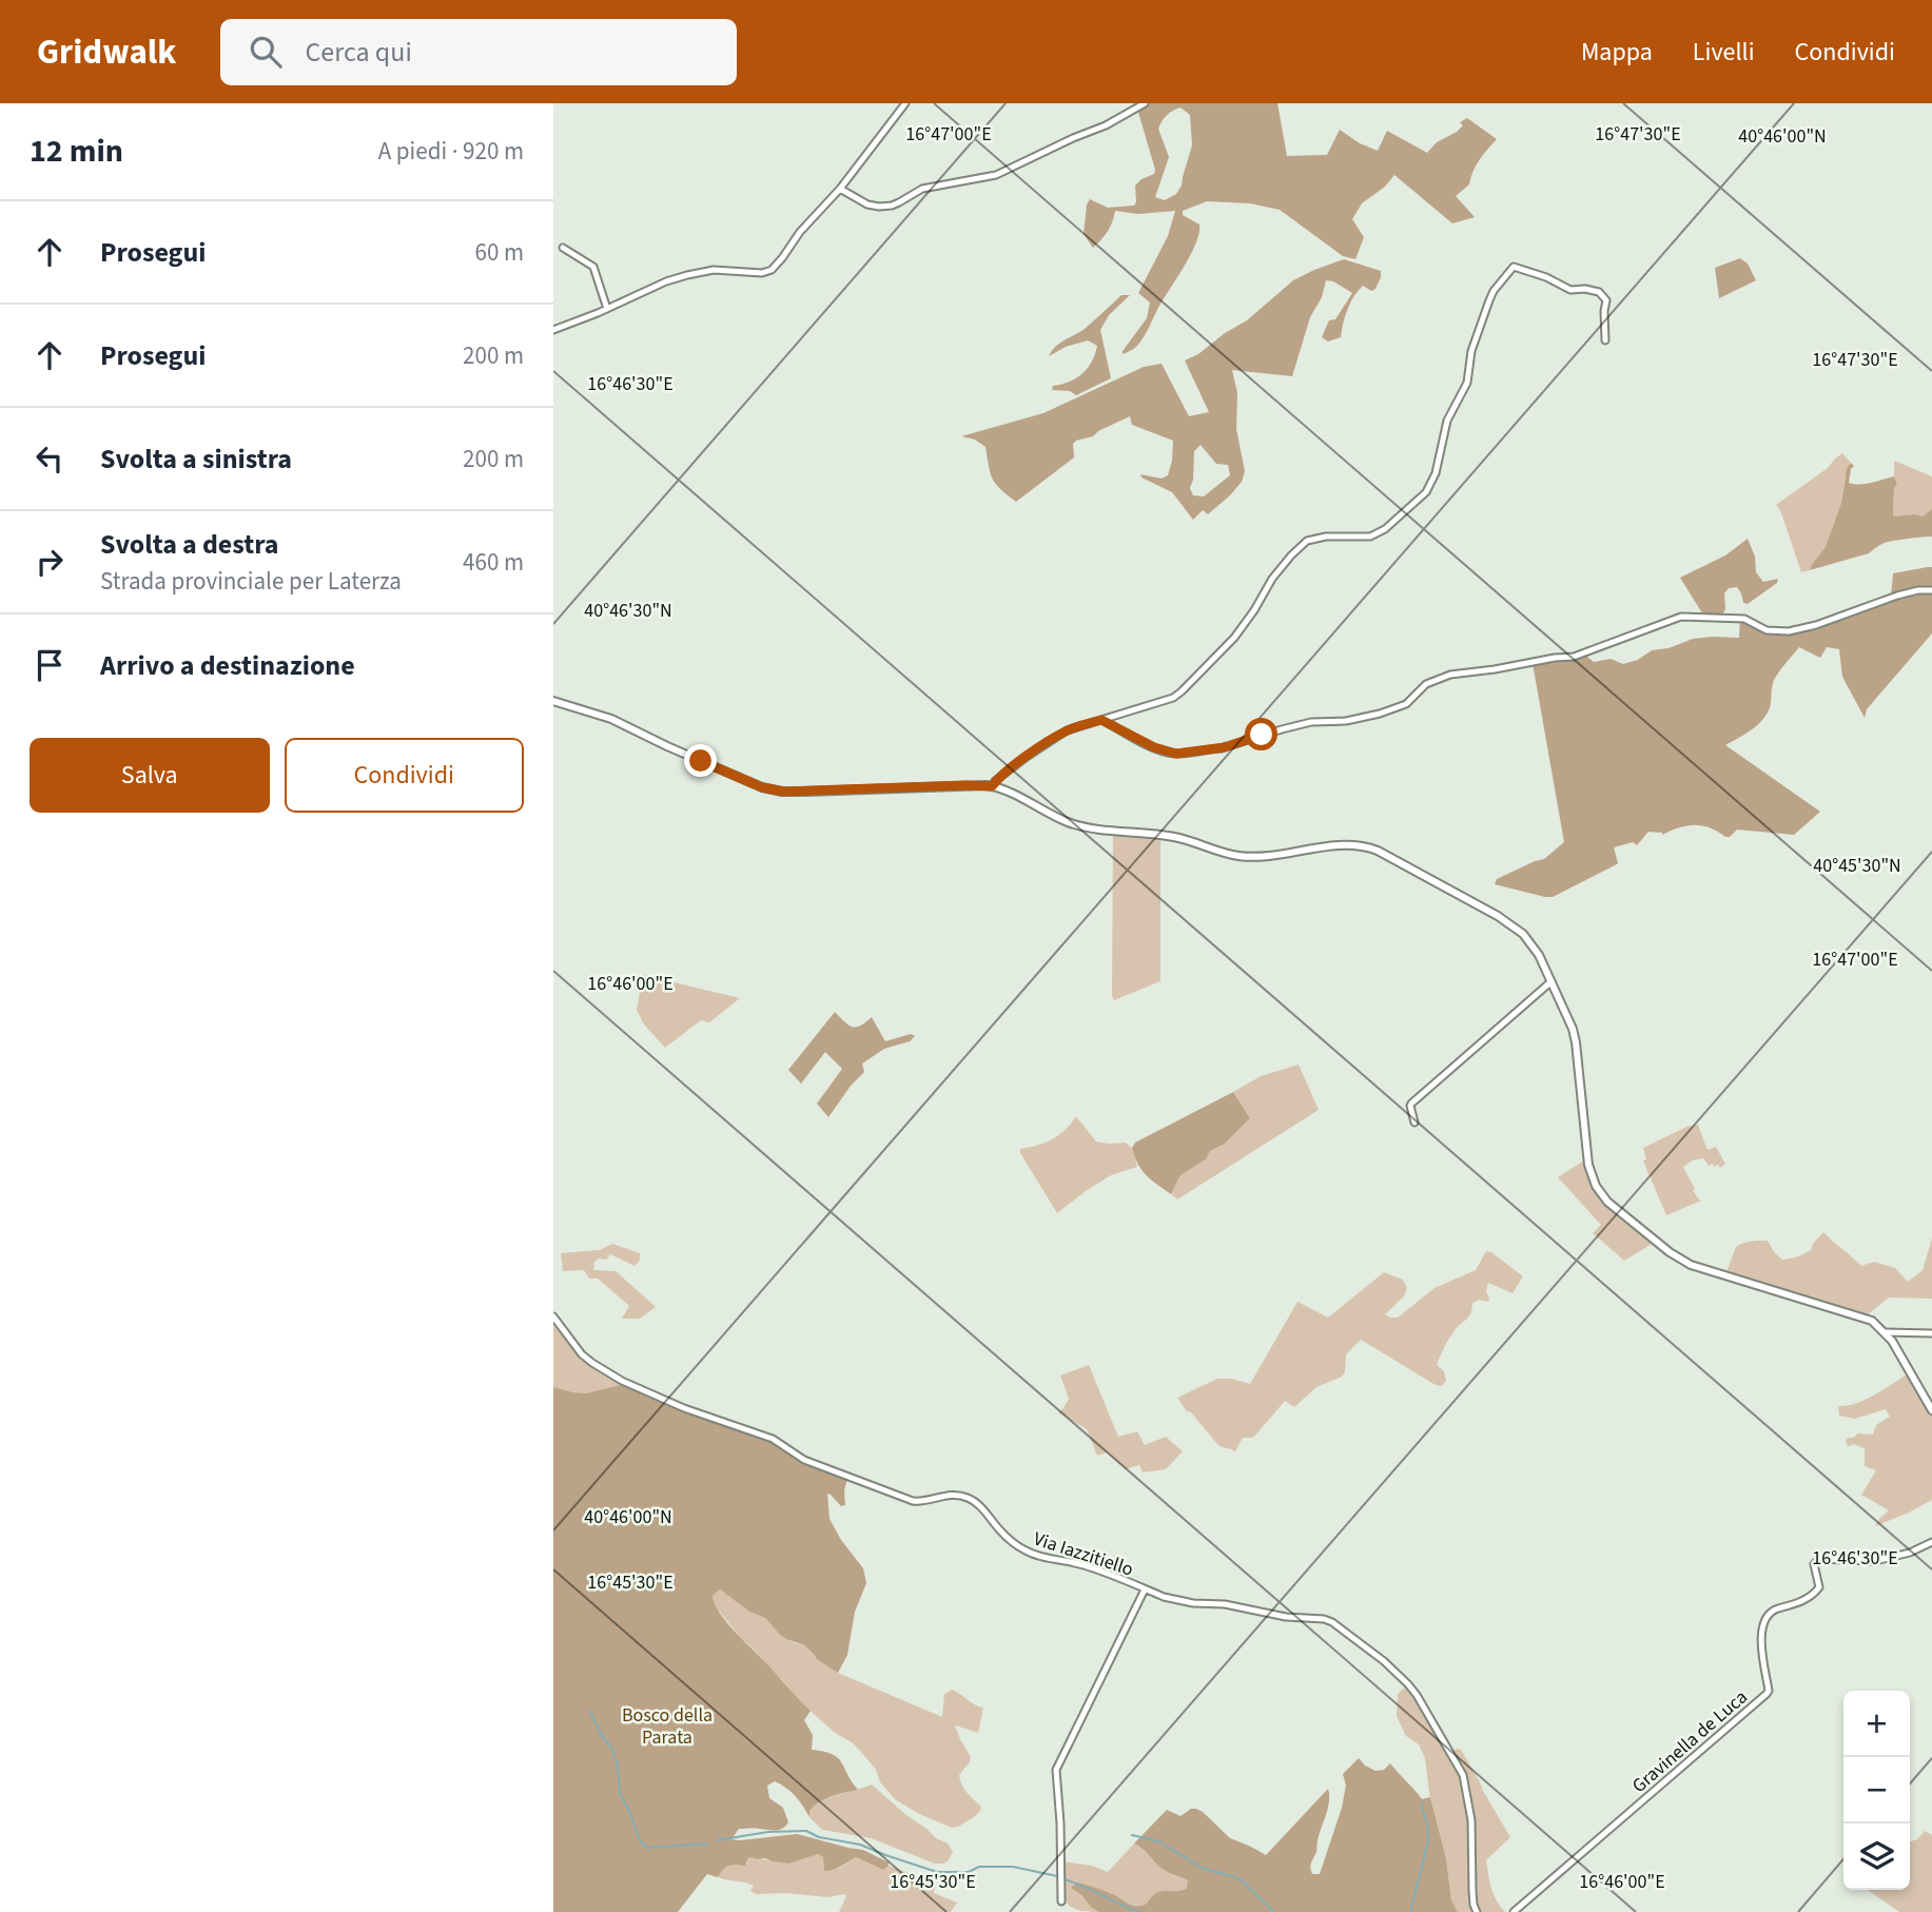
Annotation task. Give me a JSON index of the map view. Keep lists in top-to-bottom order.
{
  "streets": {
    "street": ["Via Iazzitiello", "Gravinella de Luca"]
  },
  "parks": ["Bosco della Parata"],
  "page": {
    "header": "Gridwalk",
    "search": "Cerca qui",
    "nav": ["Mappa", "Livelli", "Condividi"],
    "heading": ["12 min", "A piedi · 920 m"],
    "list": [
      ["Prosegui", "60 m"],
      ["Prosegui", "200 m"],
      ["Svolta a sinistra", "200 m"],
      ["Svolta a destra", "Strada provinciale per Laterza", "460 m"],
      "Arrivo a destinazione"
    ],
    "buttons": ["Salva", "Condividi"],
    "map_buttons": ["+", "−"]
  },
  "coordinates": [
    "16°47'00\"E",
    "16°47'30\"E",
    "40°46'00\"N",
    "16°46'30\"E",
    "40°46'30\"N",
    "40°45'30\"N",
    "16°46'00\"E",
    "16°45'30\"E"
  ]
}
